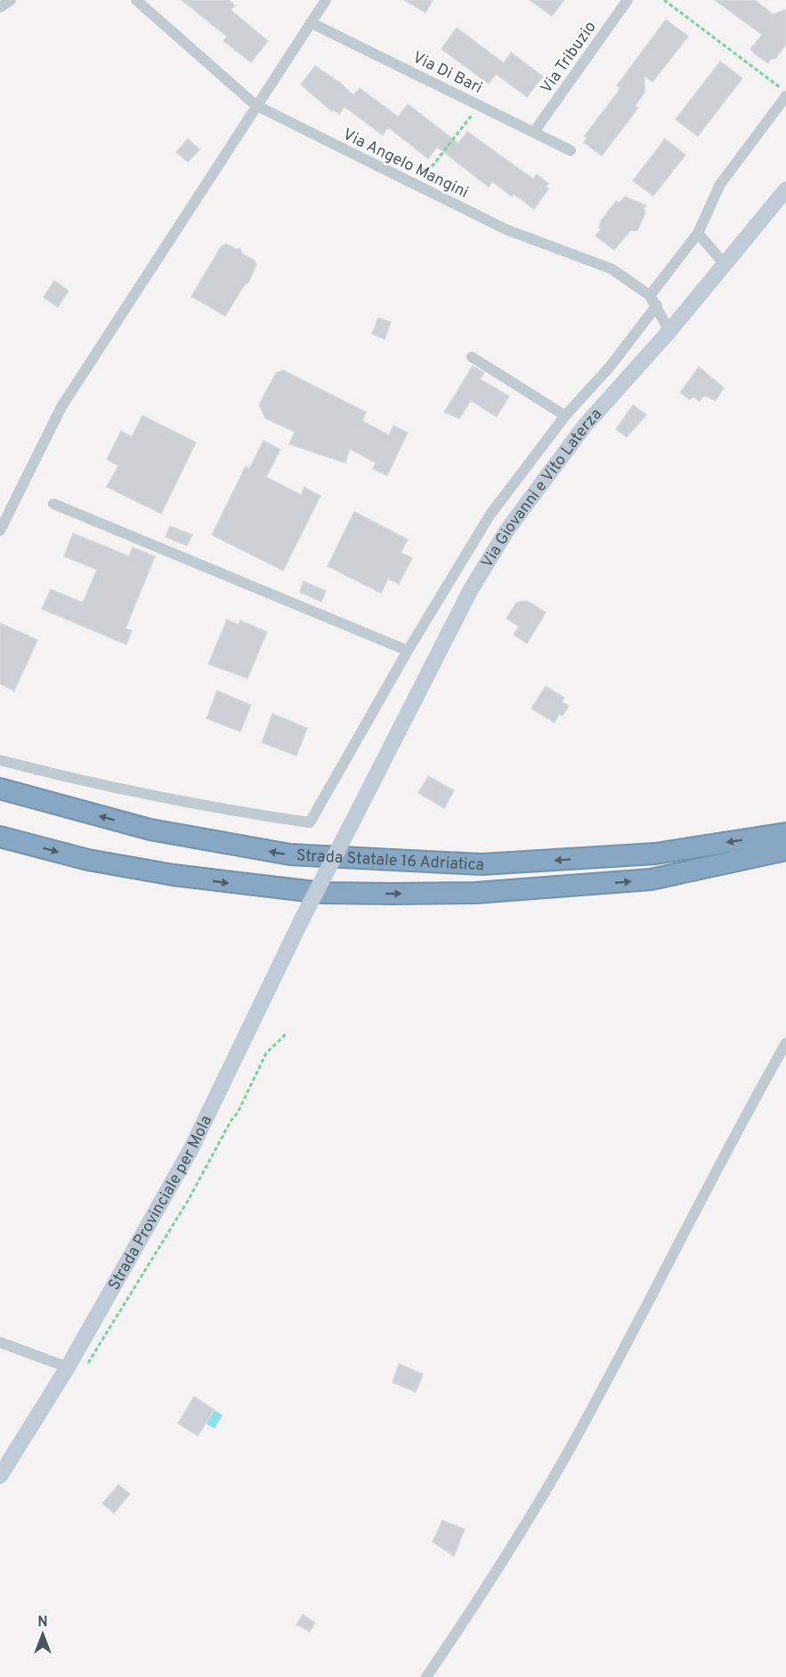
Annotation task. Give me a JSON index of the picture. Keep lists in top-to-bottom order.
{
  "streets": {
    "highway": ["Strada Statale 16 Adriatica"],
    "street": [
      "Via Tribuzio",
      "Via Di Bari",
      "Via Angelo Mangini",
      "Via Giovanni e Vito Laterza",
      "Strada Provinciale per Mola"
    ]
  },
  "crossings": [
    ["Via Tribuzio", "Via Di Bari"],
    ["Via Angelo Mangini", "Via Giovanni e Vito Laterza"],
    ["Via Giovanni e Vito Laterza", "Strada Provinciale per Mola"]
  ],
  "north": "top"
}
